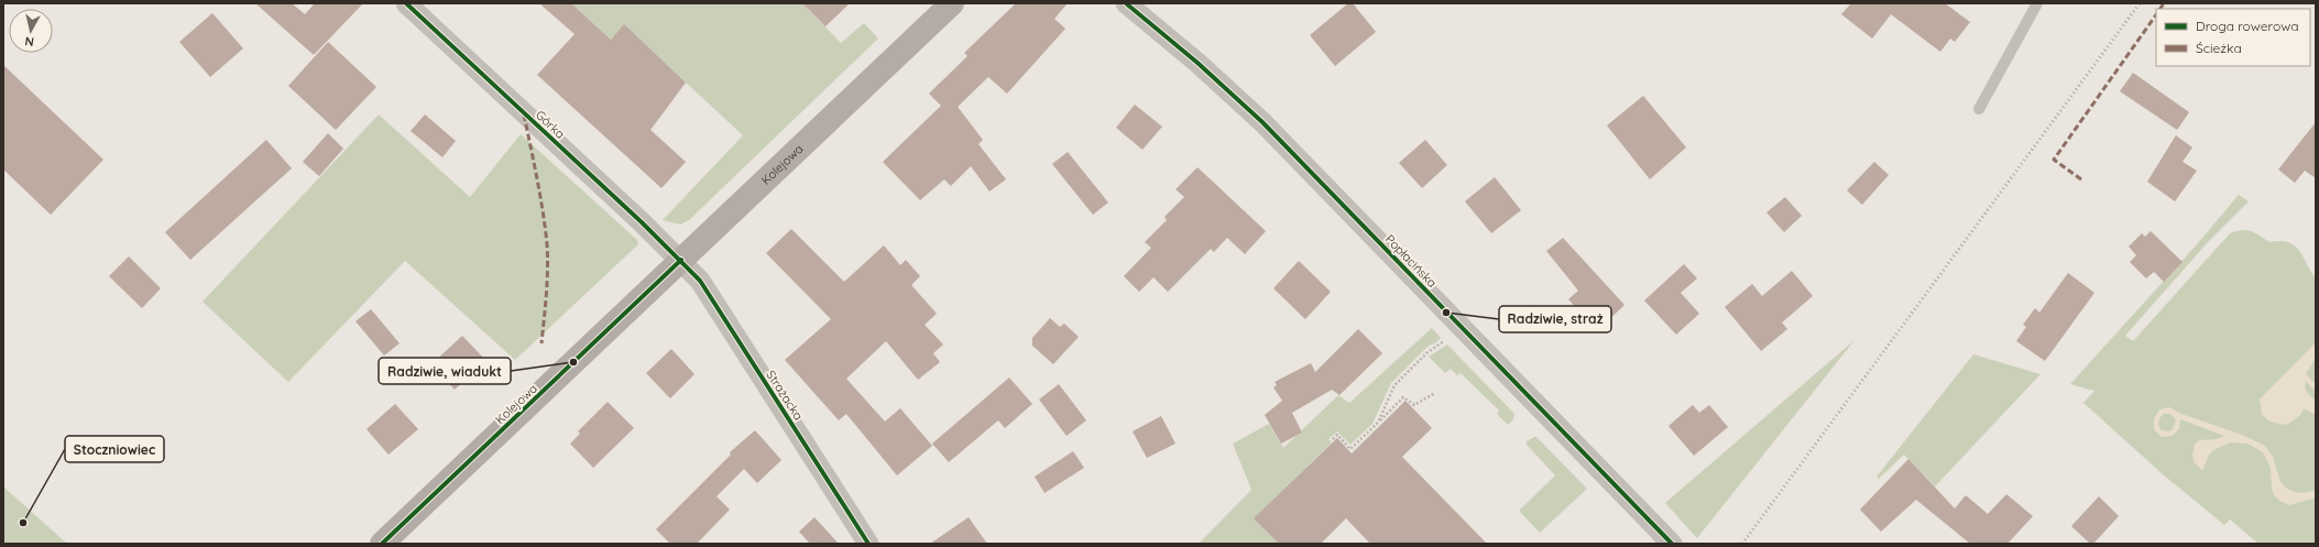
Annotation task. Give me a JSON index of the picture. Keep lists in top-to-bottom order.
{
  "streets": {
    "main road": ["Kolejowa"],
    "street": ["Górka", "Popłacińska", "Strażacka"]
  },
  "crossings": [
    ["Górka", "Kolejowa"],
    ["Górka", "Strażacka"],
    ["Kolejowa", "Strażacka"]
  ],
  "places": ["Radziwie, straż", "Radziwie, wiadukt", "Stoczniowiec"],
  "legend": ["Droga rowerowa", "Ścieżka"],
  "north": "bottom"
}
